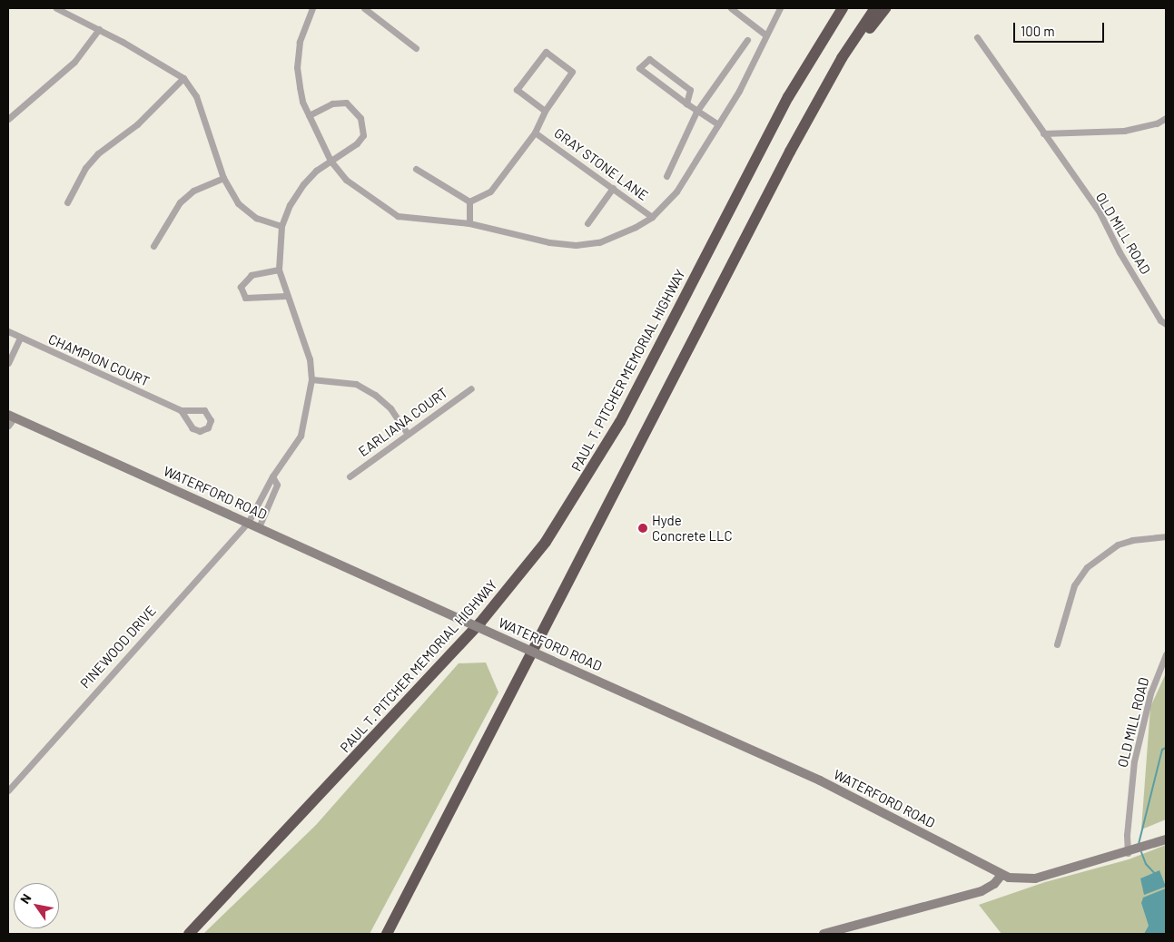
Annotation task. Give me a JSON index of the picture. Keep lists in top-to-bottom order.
{
  "streets": {
    "highway": ["PAUL T. PITCHER MEMORIAL HIGHWAY"],
    "main road": ["WATERFORD ROAD"],
    "street": [
      "GRAY STONE LANE",
      "OLD MILL ROAD",
      "CHAMPION COURT",
      "EARLIANA COURT",
      "PINEWOOD DRIVE"
    ]
  },
  "crossings": [
    ["OLD MILL ROAD", "WATERFORD ROAD"],
    ["WATERFORD ROAD", "PINEWOOD DRIVE"]
  ],
  "places": ["Hyde Concrete LLC"],
  "scale_bar": "100 m",
  "north": "top left"
}
